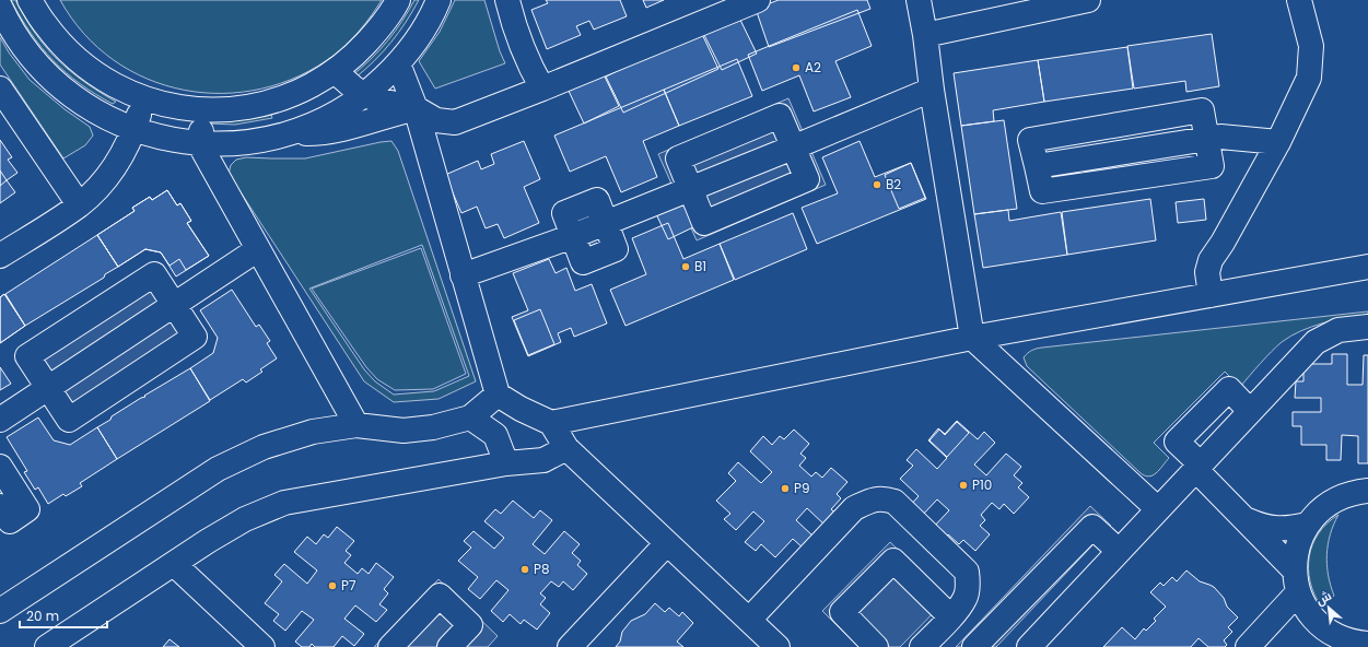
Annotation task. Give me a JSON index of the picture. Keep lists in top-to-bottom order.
{
  "places": [
    "A2",
    "B2",
    "B1",
    "P10",
    "P9",
    "P8",
    "P7"
  ],
  "scale_bar": "20 m",
  "north": "top left"
}
